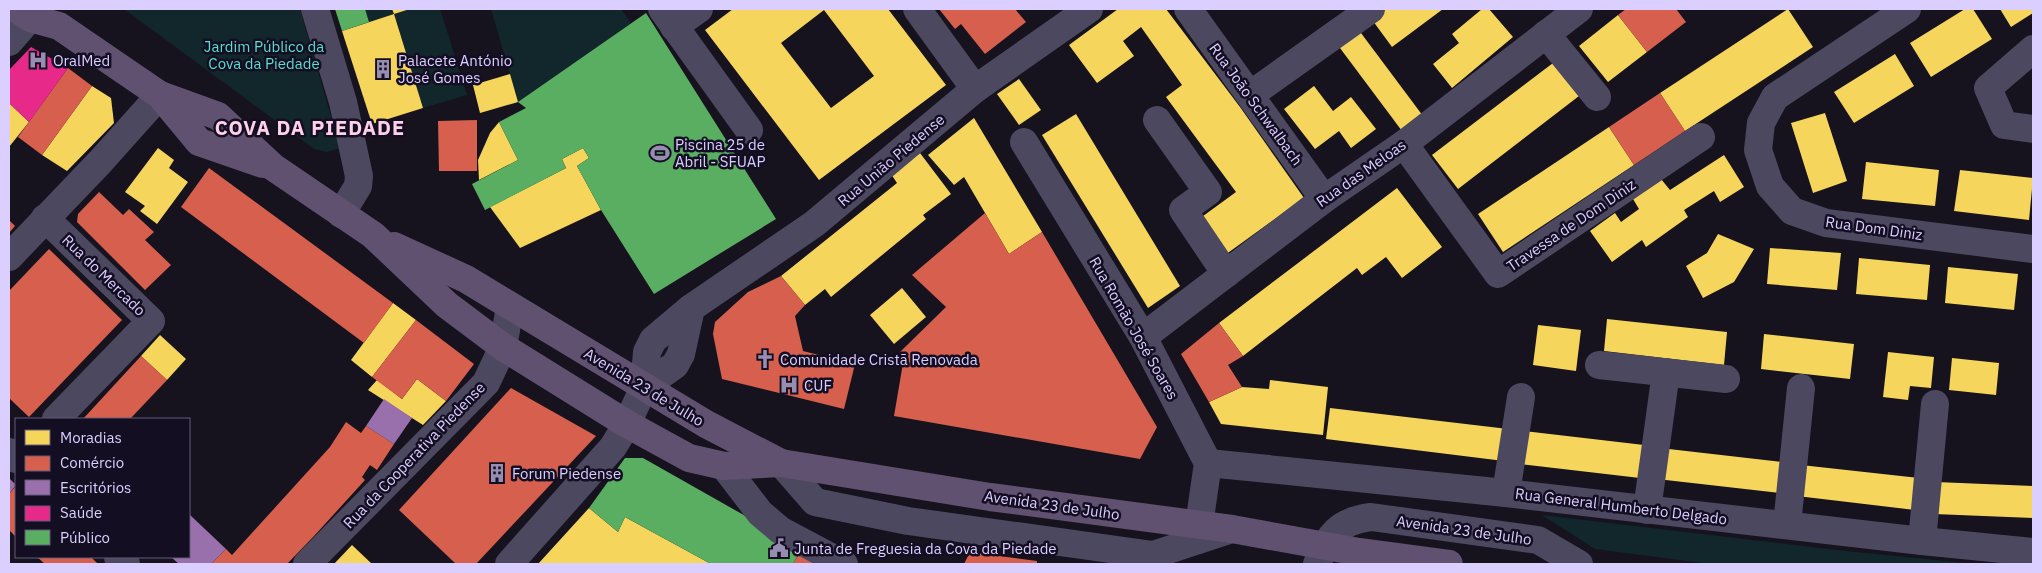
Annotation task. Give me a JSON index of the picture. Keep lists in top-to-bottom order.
{
  "streets": {
    "main road": ["Avenida 23 de Julho"],
    "street": [
      "Rua João Schwalbach",
      "Rua União Piedense",
      "Rua das Meloas",
      "Travessa de Dom Diniz",
      "Rua Dom Diniz",
      "Rua do Mercado",
      "Rua Romão José Soares",
      "Rua da Cooperativa Piedense",
      "Rua General Humberto Delgado"
    ]
  },
  "crossings": [
    ["Rua João Schwalbach", "Rua das Meloas"],
    ["Rua União Piedense", "Avenida 23 de Julho"],
    ["Rua das Meloas", "Travessa de Dom Diniz"],
    ["Rua das Meloas", "Rua Romão José Soares"],
    ["Rua Romão José Soares", "Rua General Humberto Delgado"],
    ["Avenida 23 de Julho", "Rua da Cooperativa Piedense"]
  ],
  "districts": ["COVA DA PIEDADE"],
  "parks": ["Jardim Público da Cova da Piedade"],
  "places": {
    "hospital": ["OralMed", "CUF"],
    "building": ["Palacete António José Gomes", "Forum Piedense"],
    "sports": ["Piscina 25 de Abril - SFUAP"],
    "church": ["Comunidade Cristã Renovada"],
    "public building": ["Junta de Freguesia da Cova da Piedade"]
  },
  "legend": [
    "Moradias",
    "Comércio",
    "Escritórios",
    "Saúde",
    "Público"
  ]
}
